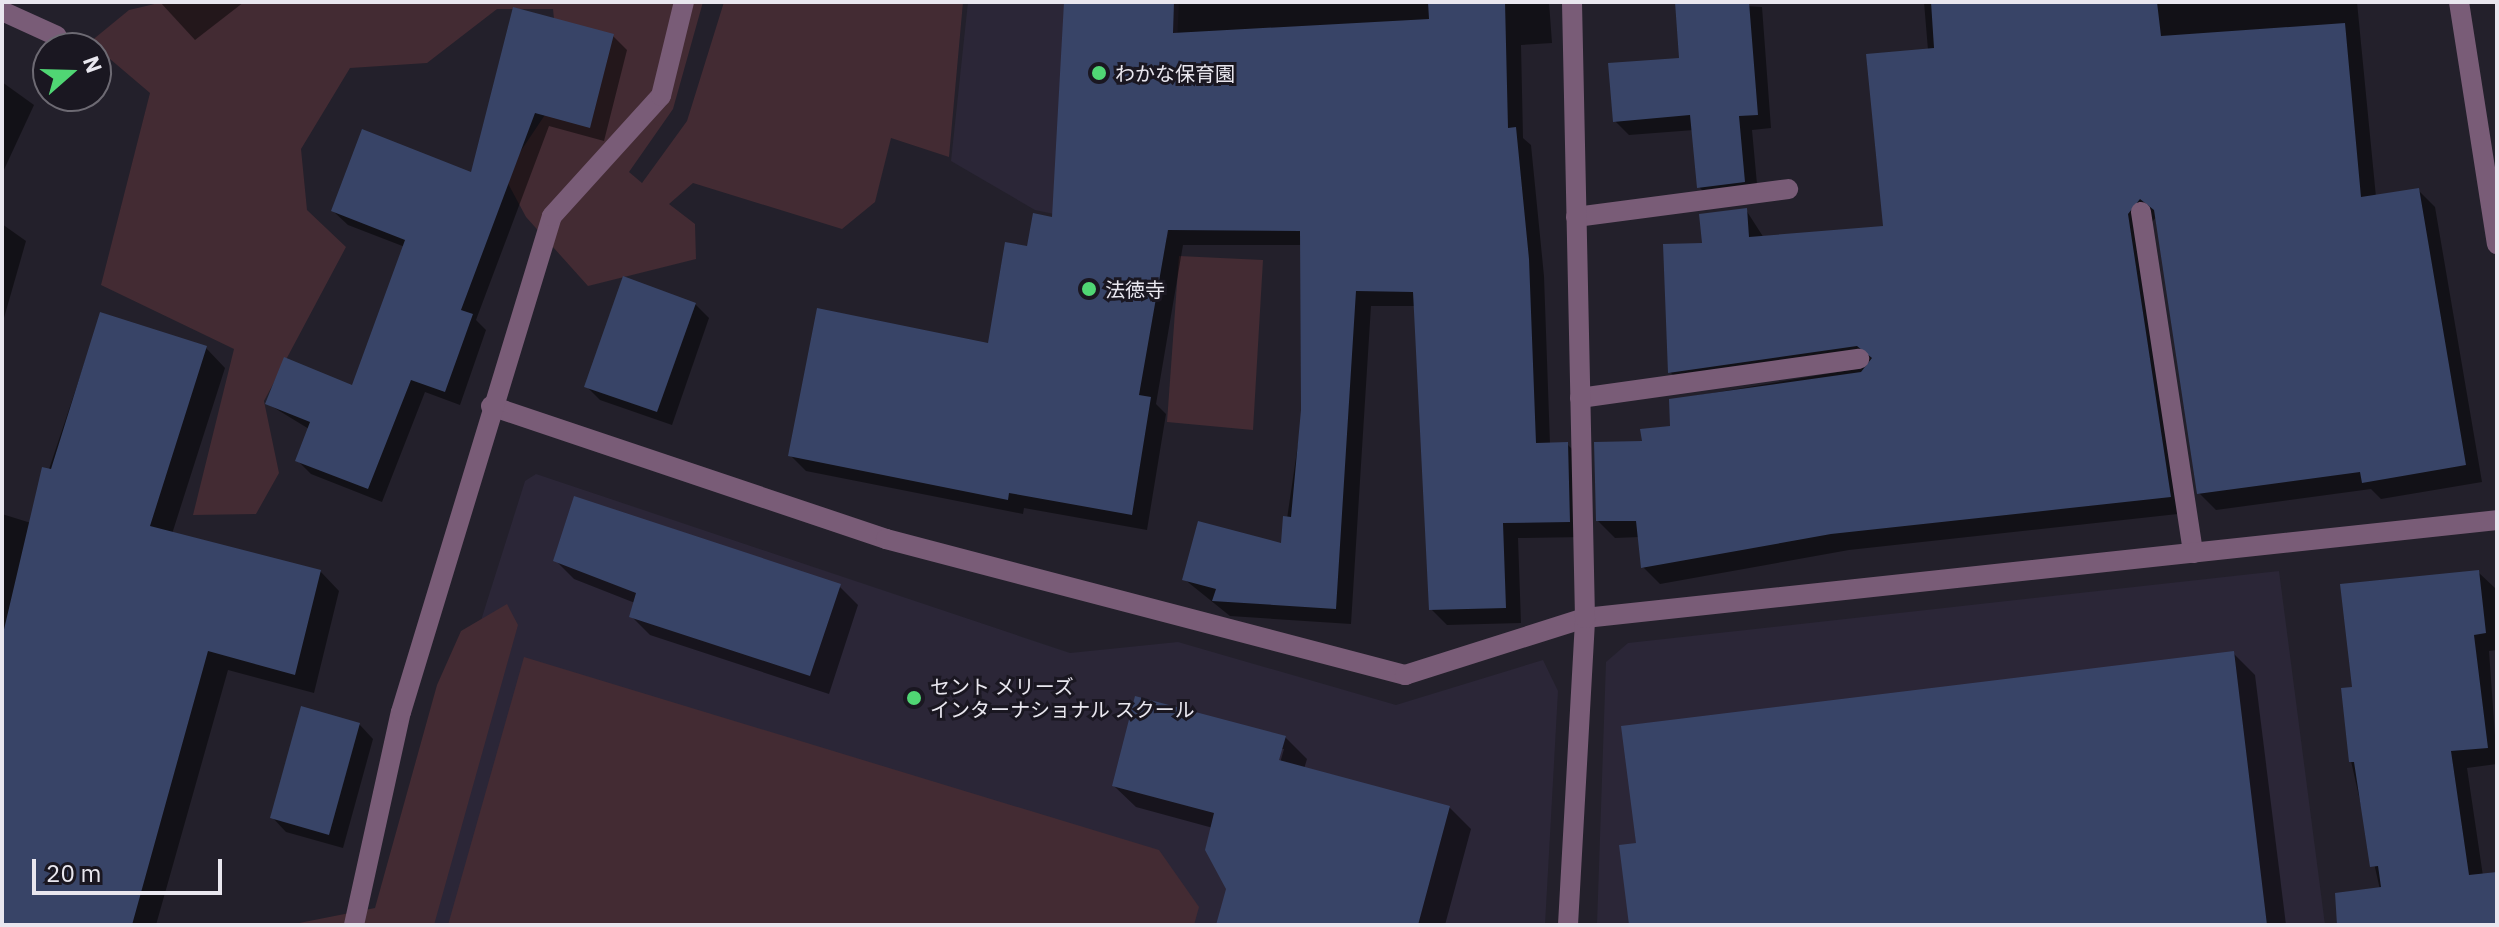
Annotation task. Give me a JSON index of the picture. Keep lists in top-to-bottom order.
{
  "places": ["わかな保育園", "法徳寺", "セント メリーズ インターナショナル スクール"],
  "scale_bar": "20 m",
  "north": "right"
}
